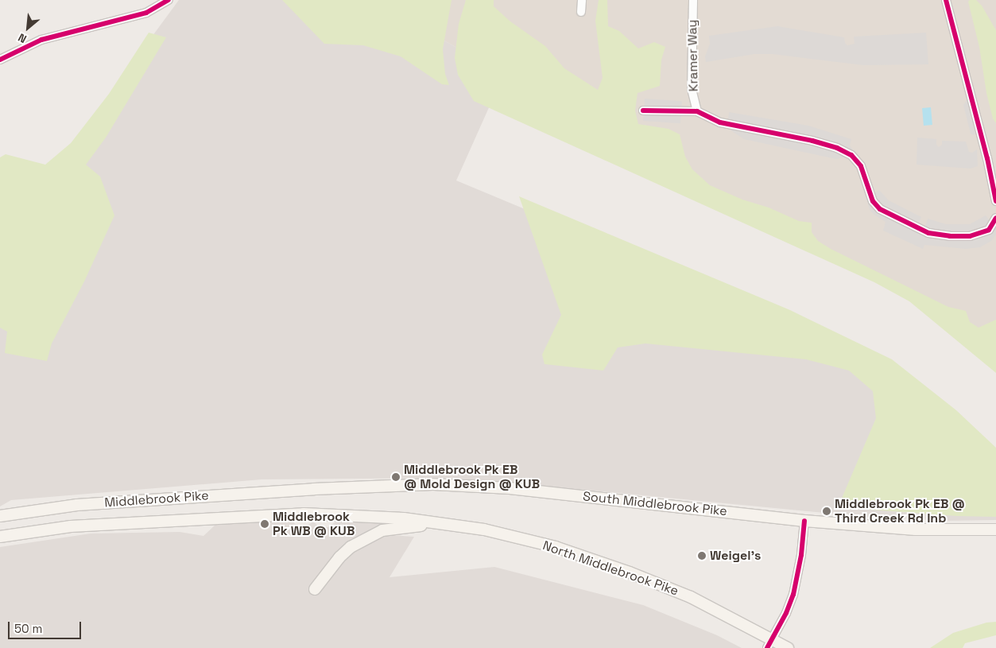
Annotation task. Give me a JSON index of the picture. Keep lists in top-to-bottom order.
{
  "streets": {
    "main road": ["Middlebrook Pike", "South Middlebrook Pike", "North Middlebrook Pike"],
    "street": ["Kramer Way"]
  },
  "crossings": [
    ["Middlebrook Pike", "South Middlebrook Pike"],
    ["Middlebrook Pike", "North Middlebrook Pike"]
  ],
  "places": [
    "Middlebrook Pk EB @ Mold Design @ KUB",
    "Middlebrook Pk EB @ Third Creek Rd Inb",
    "Middlebrook Pk WB @ KUB",
    "Weigel's"
  ],
  "scale_bar": "50 m",
  "north": "bottom left"
}
